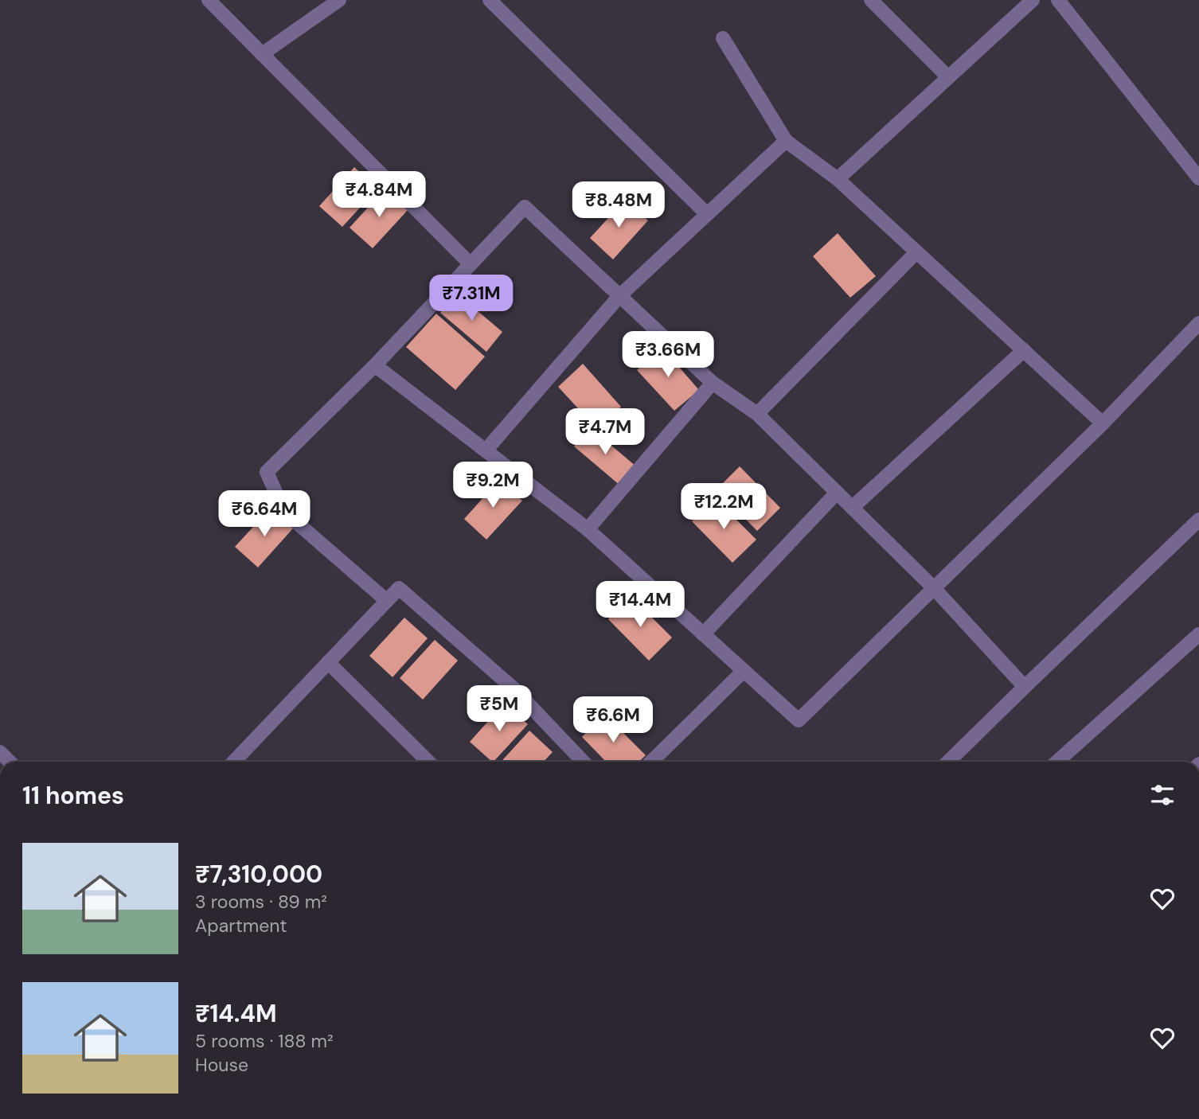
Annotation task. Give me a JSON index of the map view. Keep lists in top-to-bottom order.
{
  "page": {
    "price": [
      "₹4.84M",
      "₹8.48M",
      "₹7.31M",
      "₹3.66M",
      "₹4.7M",
      "₹9.2M",
      "₹12.2M",
      "₹6.64M",
      "₹14.4M",
      "₹5M",
      "₹6.6M"
    ],
    "heading": "11 homes",
    "list": [
      {
        "name": "₹7,310,000",
        "note": "3 rooms · 89 m² · Apartment"
      },
      {
        "name": "₹14.4M",
        "note": "5 rooms · 188 m² · House"
      }
    ]
  }
}
